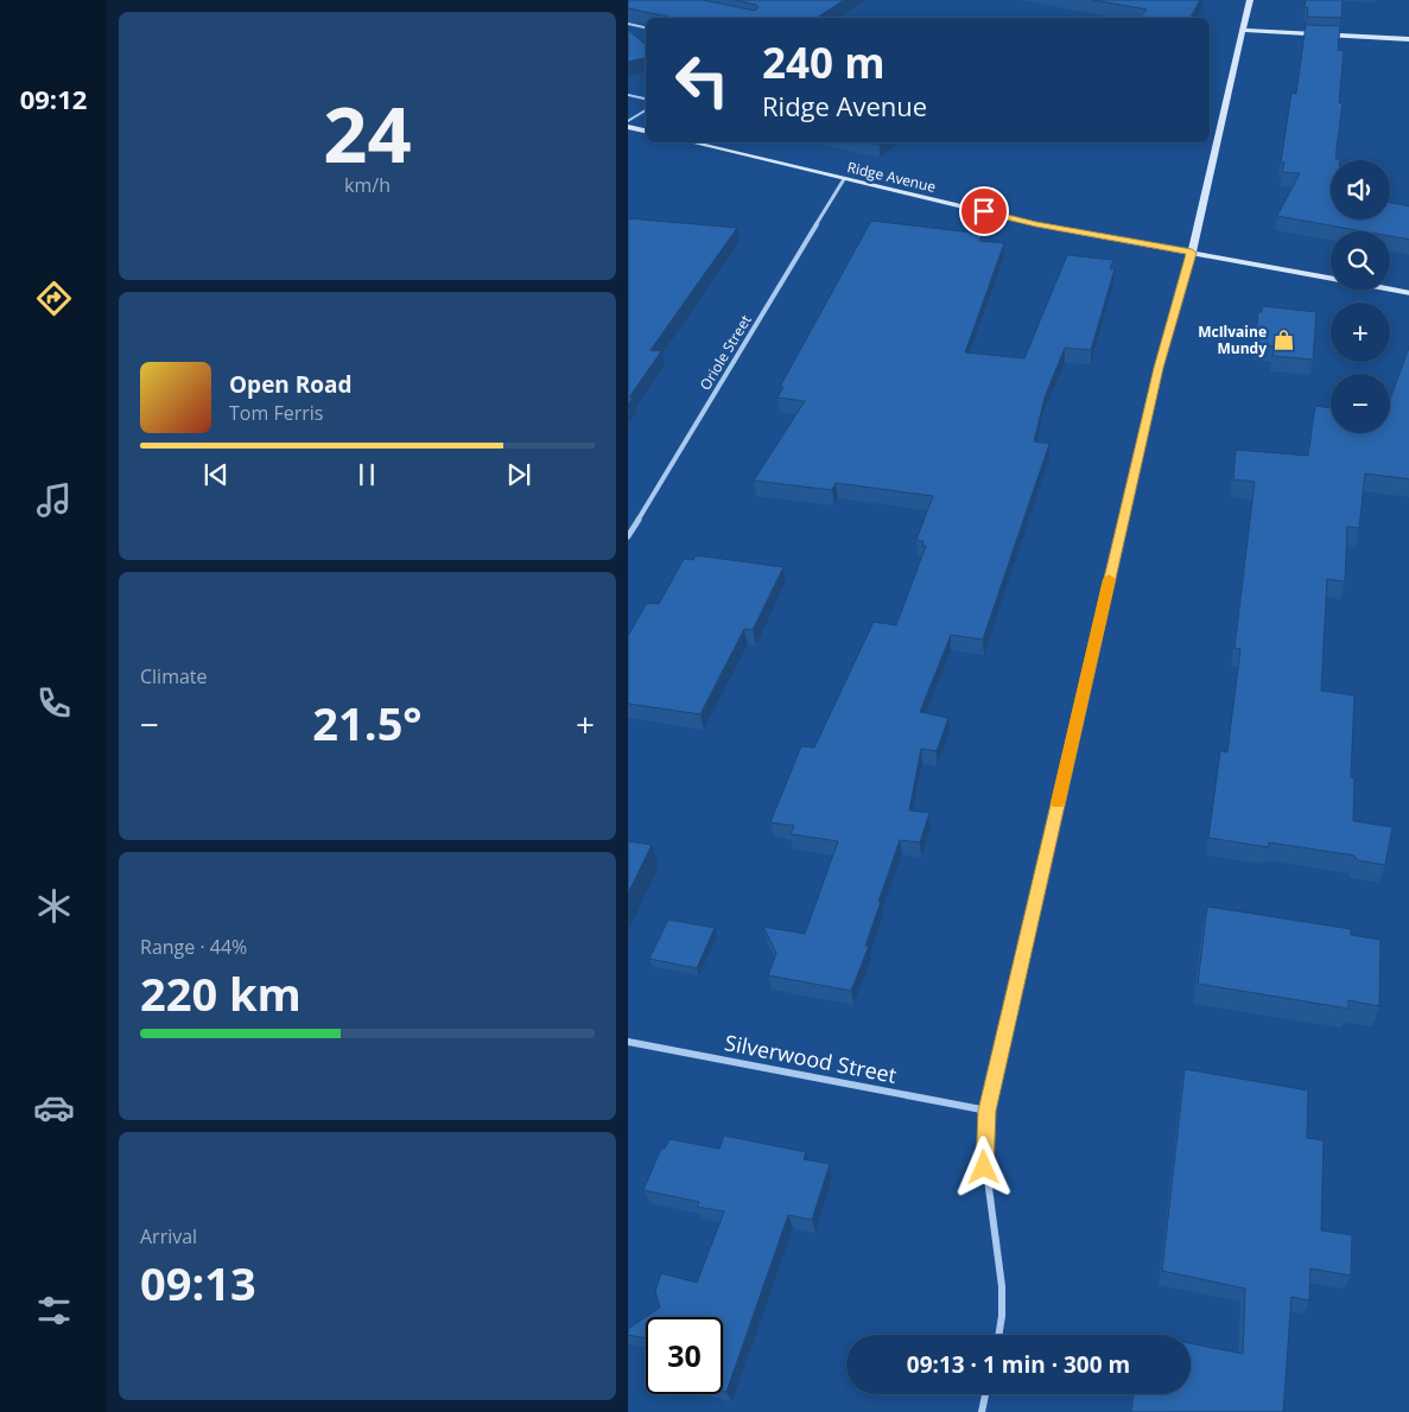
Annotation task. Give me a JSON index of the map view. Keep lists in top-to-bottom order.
{
  "streets": {
    "street": ["Ridge Avenue", "Oriole Street", "Silverwood Street"]
  },
  "crossings": [
    ["Ridge Avenue", "Oriole Street"]
  ],
  "places": {
    "shop": ["McIlvaine Mundy"]
  },
  "page": {
    "tabs": "09:12",
    "tile": [
      ["24", "km/h"],
      "Climate",
      ["Range · 44%", "220 km"],
      ["Arrival", "09:13"]
    ],
    "turn": ["240 m", "Ridge Avenue"],
    "map_buttons": ["+", "−"],
    "song": ["Open Road", "Tom Ferris"],
    "heat": ["−", "21.5°", "+"],
    "limit": "30",
    "trip": "09:13 · 1 min · 300 m"
  }
}
